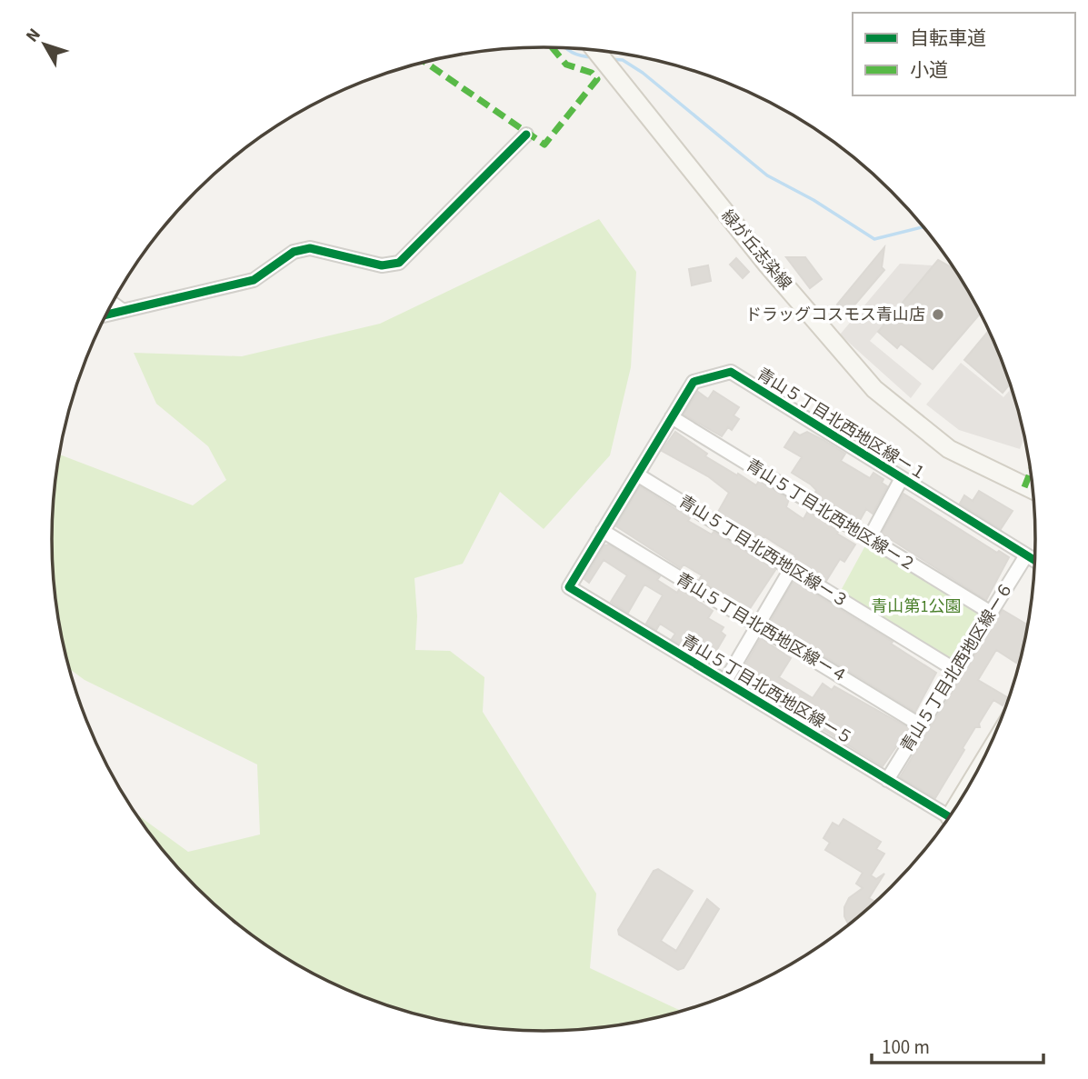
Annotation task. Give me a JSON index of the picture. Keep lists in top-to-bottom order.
{
  "streets": {
    "street": [
      "緑が丘志染線",
      "青山５丁目北西地区線ー１",
      "青山５丁目北西地区線ー２",
      "青山５丁目北西地区線ー３",
      "青山５丁目北西地区線ー４",
      "青山５丁目北西地区線ー６",
      "青山５丁目北西地区線ー５"
    ]
  },
  "crossings": [
    ["青山５丁目北西地区線ー１", "青山５丁目北西地区線ー２"],
    ["青山５丁目北西地区線ー１", "青山５丁目北西地区線ー３"],
    ["青山５丁目北西地区線ー１", "青山５丁目北西地区線ー４"],
    ["青山５丁目北西地区線ー１", "青山５丁目北西地区線ー６"],
    ["青山５丁目北西地区線ー１", "青山５丁目北西地区線ー５"],
    ["青山５丁目北西地区線ー２", "青山５丁目北西地区線ー６"],
    ["青山５丁目北西地区線ー３", "青山５丁目北西地区線ー６"],
    ["青山５丁目北西地区線ー４", "青山５丁目北西地区線ー６"],
    ["青山５丁目北西地区線ー６", "青山５丁目北西地区線ー５"]
  ],
  "parks": ["青山第1公園"],
  "places": ["ドラッグコスモス青山店"],
  "legend": ["自転車道", "小道"],
  "scale_bar": "100 m",
  "north": "top left"
}
